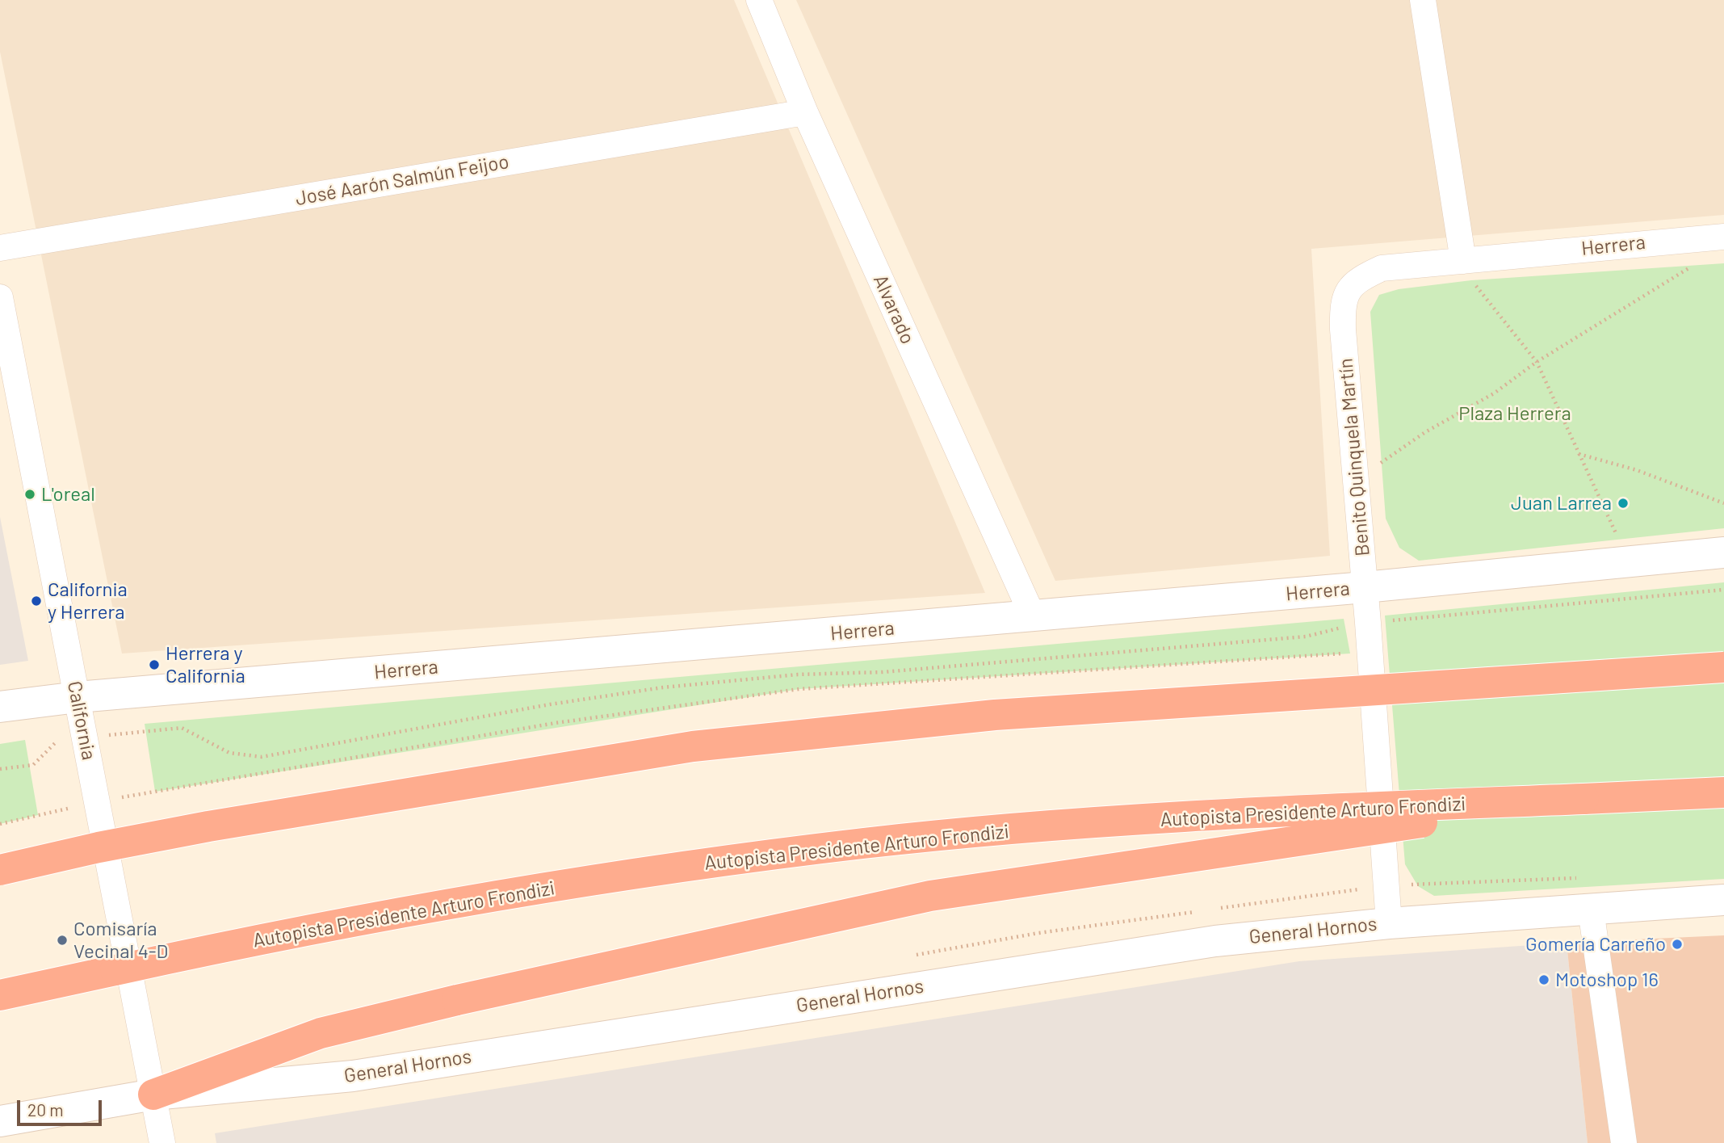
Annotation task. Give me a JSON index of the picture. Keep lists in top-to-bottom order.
{
  "streets": {
    "highway": ["Autopista Presidente Arturo Frondizi"],
    "street": [
      "José Aarón Salmún Feijoo",
      "Herrera",
      "Alvarado",
      "Benito Quinquela Martín",
      "California",
      "General Hornos"
    ]
  },
  "crossings": [
    ["José Aarón Salmún Feijoo", "Alvarado"],
    ["Herrera", "Alvarado"],
    ["Herrera", "Benito Quinquela Martín"],
    ["Herrera", "California"],
    ["Benito Quinquela Martín", "General Hornos"],
    ["California", "General Hornos"]
  ],
  "parks": ["Plaza Herrera"],
  "places": [
    "L'oreal",
    "Juan Larrea",
    "California y Herrera",
    "Herrera y California",
    "Comisaría Vecinal 4-D",
    "Gomería Carreño",
    "Motoshop 16"
  ],
  "scale_bar": "20 m"
}
